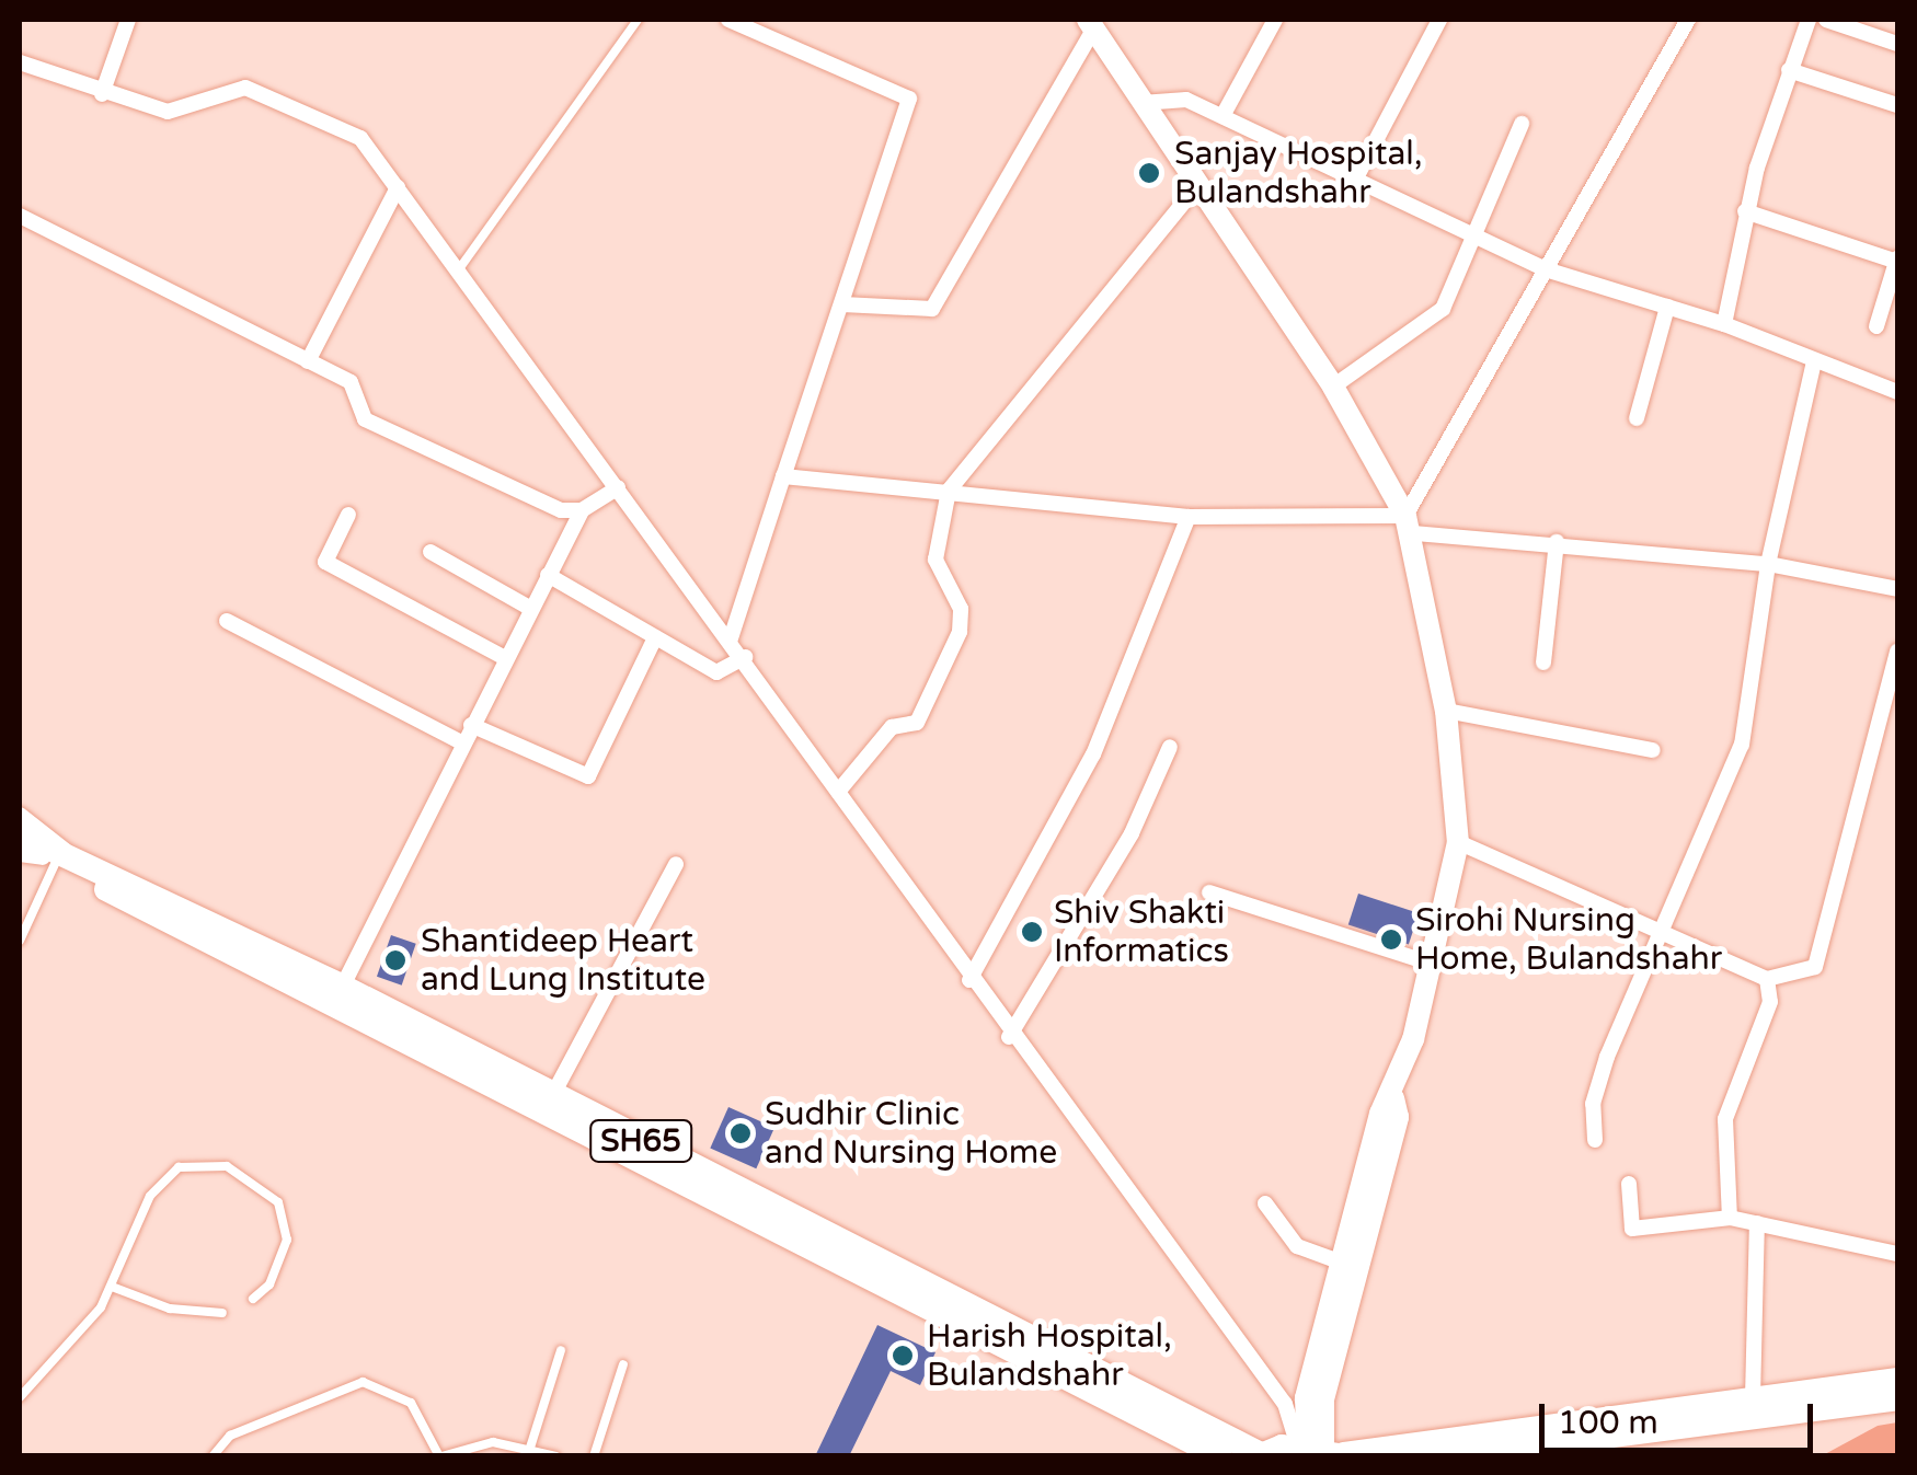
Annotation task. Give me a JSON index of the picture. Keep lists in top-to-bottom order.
{
  "streets": {
    "main road": ["SH65"]
  },
  "places": [
    "Sanjay Hospital, Bulandshahr",
    "Shiv Shakti Informatics",
    "Sirohi Nursing Home, Bulandshahr",
    "Shantideep Heart and Lung Institute",
    "Sudhir Clinic and Nursing Home",
    "Harish Hospital, Bulandshahr"
  ],
  "scale_bar": "100 m"
}
